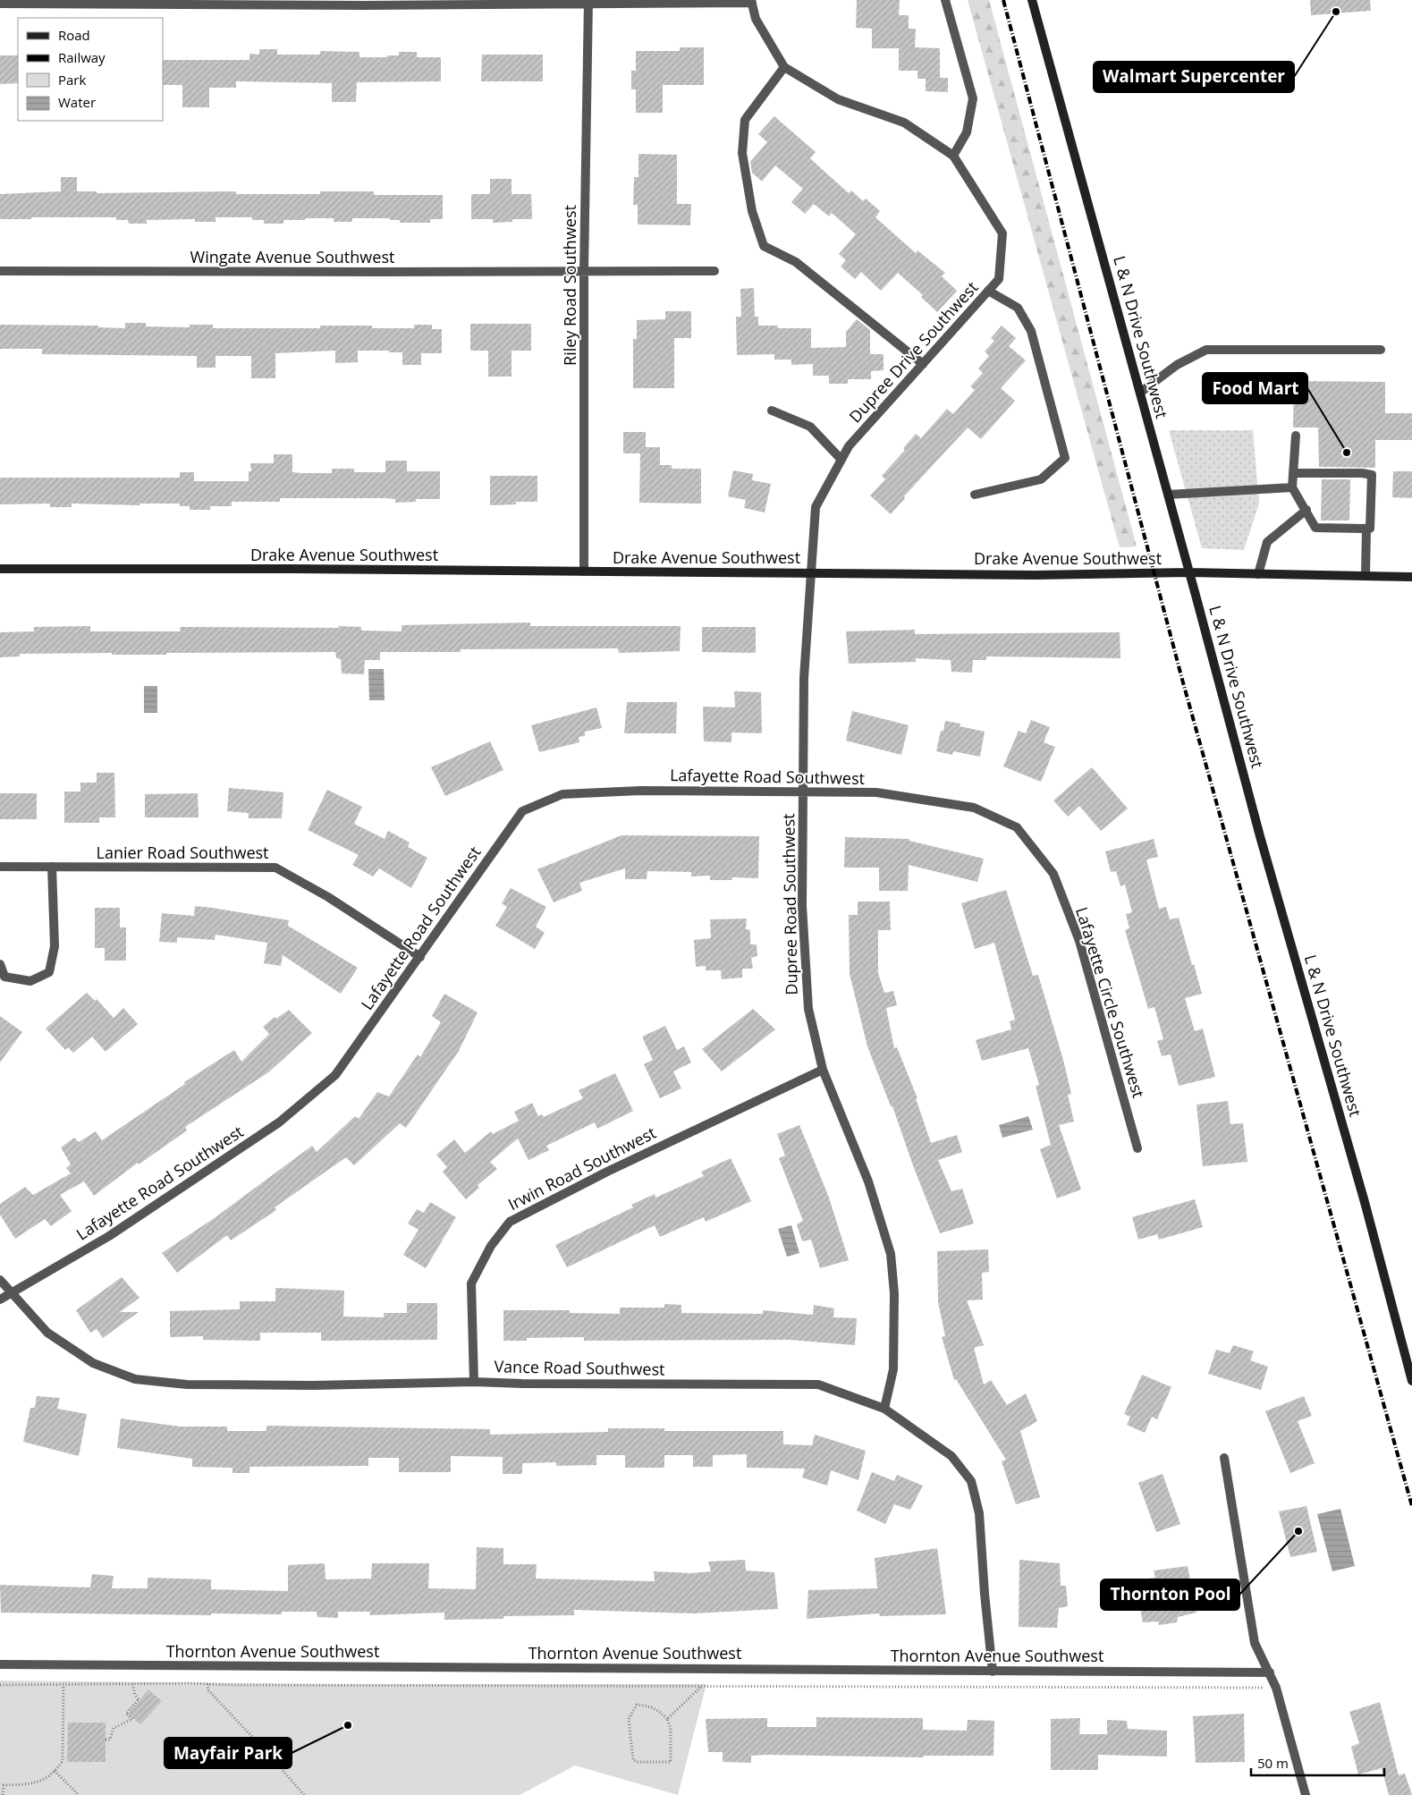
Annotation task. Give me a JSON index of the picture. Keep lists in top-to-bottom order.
{
  "streets": {
    "street": [
      "Wingate Avenue Southwest",
      "Riley Road Southwest",
      "L & N Drive Southwest",
      "Dupree Drive Southwest",
      "Drake Avenue Southwest",
      "Lafayette Road Southwest",
      "Lanier Road Southwest",
      "Dupree Road Southwest",
      "Lafayette Circle Southwest",
      "Irwin Road Southwest",
      "Vance Road Southwest",
      "Thornton Avenue Southwest"
    ]
  },
  "crossings": [
    ["Wingate Avenue Southwest", "Riley Road Southwest"],
    ["Riley Road Southwest", "Drake Avenue Southwest"],
    ["L & N Drive Southwest", "Drake Avenue Southwest"],
    ["Dupree Drive Southwest", "Drake Avenue Southwest"],
    ["Dupree Drive Southwest", "Dupree Road Southwest"],
    ["Drake Avenue Southwest", "Dupree Road Southwest"],
    ["Lafayette Road Southwest", "Lanier Road Southwest"],
    ["Lafayette Road Southwest", "Dupree Road Southwest"],
    ["Lafayette Road Southwest", "Lafayette Circle Southwest"],
    ["Lafayette Road Southwest", "Vance Road Southwest"],
    ["Dupree Road Southwest", "Irwin Road Southwest"],
    ["Dupree Road Southwest", "Vance Road Southwest"],
    ["Irwin Road Southwest", "Vance Road Southwest"],
    ["Vance Road Southwest", "Thornton Avenue Southwest"]
  ],
  "places": [
    "Walmart Supercenter",
    "Food Mart",
    "Thornton Pool",
    "Mayfair Park"
  ],
  "legend": [
    "Road",
    "Railway",
    "Park",
    "Water"
  ],
  "scale_bar": "50 m"
}
